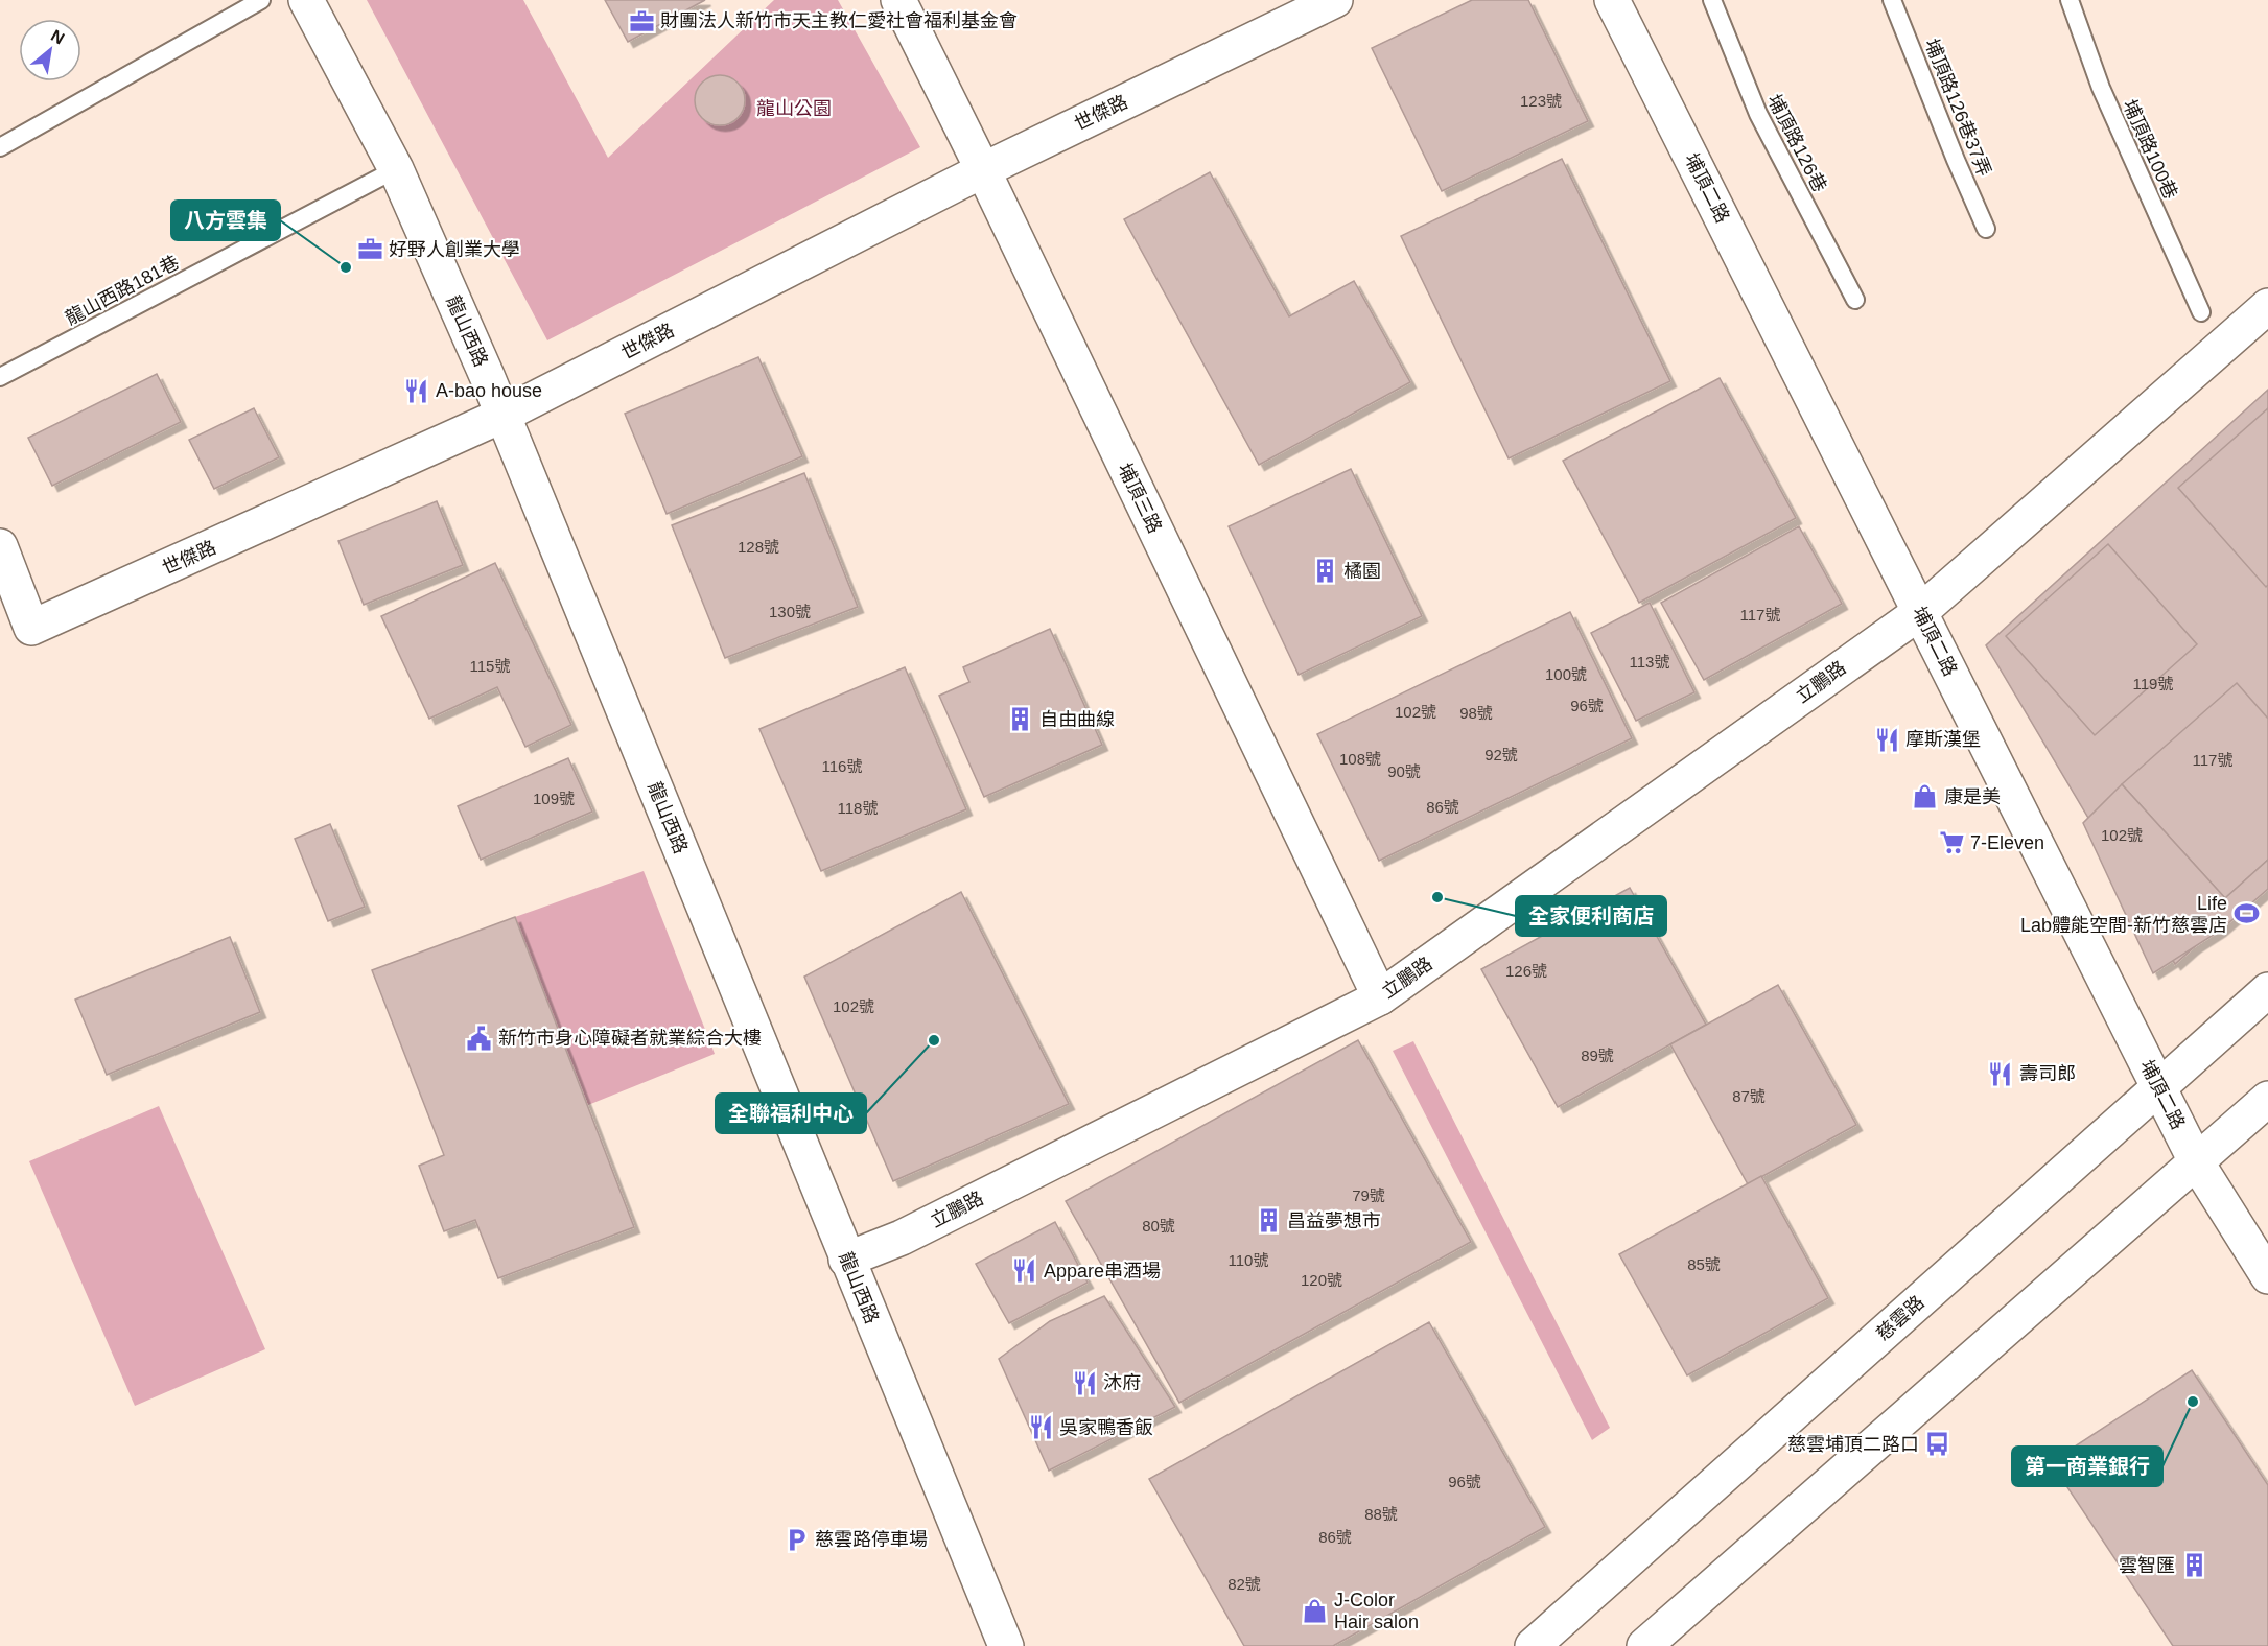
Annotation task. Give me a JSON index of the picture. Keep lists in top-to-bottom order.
{
  "streets": {
    "street": [
      "世傑路",
      "埔頂二路",
      "龍山西路",
      "埔頂三路",
      "立鵬路",
      "慈雲路"
    ],
    "lane": [
      "埔頂路126巷37弄",
      "埔頂路126巷",
      "埔頂路100巷",
      "龍山西路181巷"
    ]
  },
  "crossings": [
    ["世傑路", "龍山西路"],
    ["世傑路", "埔頂三路"],
    ["埔頂二路", "立鵬路"],
    ["埔頂二路", "慈雲路"],
    ["龍山西路181巷", "龍山西路"],
    ["龍山西路", "立鵬路"],
    ["埔頂三路", "立鵬路"]
  ],
  "parks": ["龍山公園"],
  "places": {
    "office": ["財團法人新竹市天主教仁愛社會福利基金會", "好野人創業大學"],
    "other": [
      "八方雲集",
      "全家便利商店",
      "全聯福利中心",
      "第一商業銀行"
    ],
    "restaurant": [
      "A-bao house",
      "摩斯漢堡",
      "壽司郎",
      "Appare串酒場",
      "沐府",
      "吳家鴨香飯"
    ],
    "building": [
      "橘園",
      "自由曲線",
      "昌益夢想市",
      "雲智匯"
    ],
    "shop": ["康是美", "J-Color Hair salon"],
    "supermarket": ["7-Eleven"],
    "sports": ["Life Lab體能空間-新竹慈雲店"],
    "public building": ["新竹市身心障礙者就業綜合大樓"],
    "bus stop": ["慈雲埔頂二路口"],
    "parking": ["慈雲路停車場"]
  },
  "house_numbers": [
    "123號",
    "128號",
    "130號",
    "117號",
    "113號",
    "115號",
    "100號",
    "119號",
    "96號",
    "102號",
    "98號",
    "92號",
    "108號",
    "117號",
    "116號",
    "90號",
    "109號",
    "86號",
    "118號",
    "102號",
    "126號",
    "102號",
    "89號",
    "87號",
    "79號",
    "80號",
    "110號",
    "85號",
    "120號",
    "96號",
    "88號",
    "86號",
    "82號"
  ],
  "north": "top right"
}
